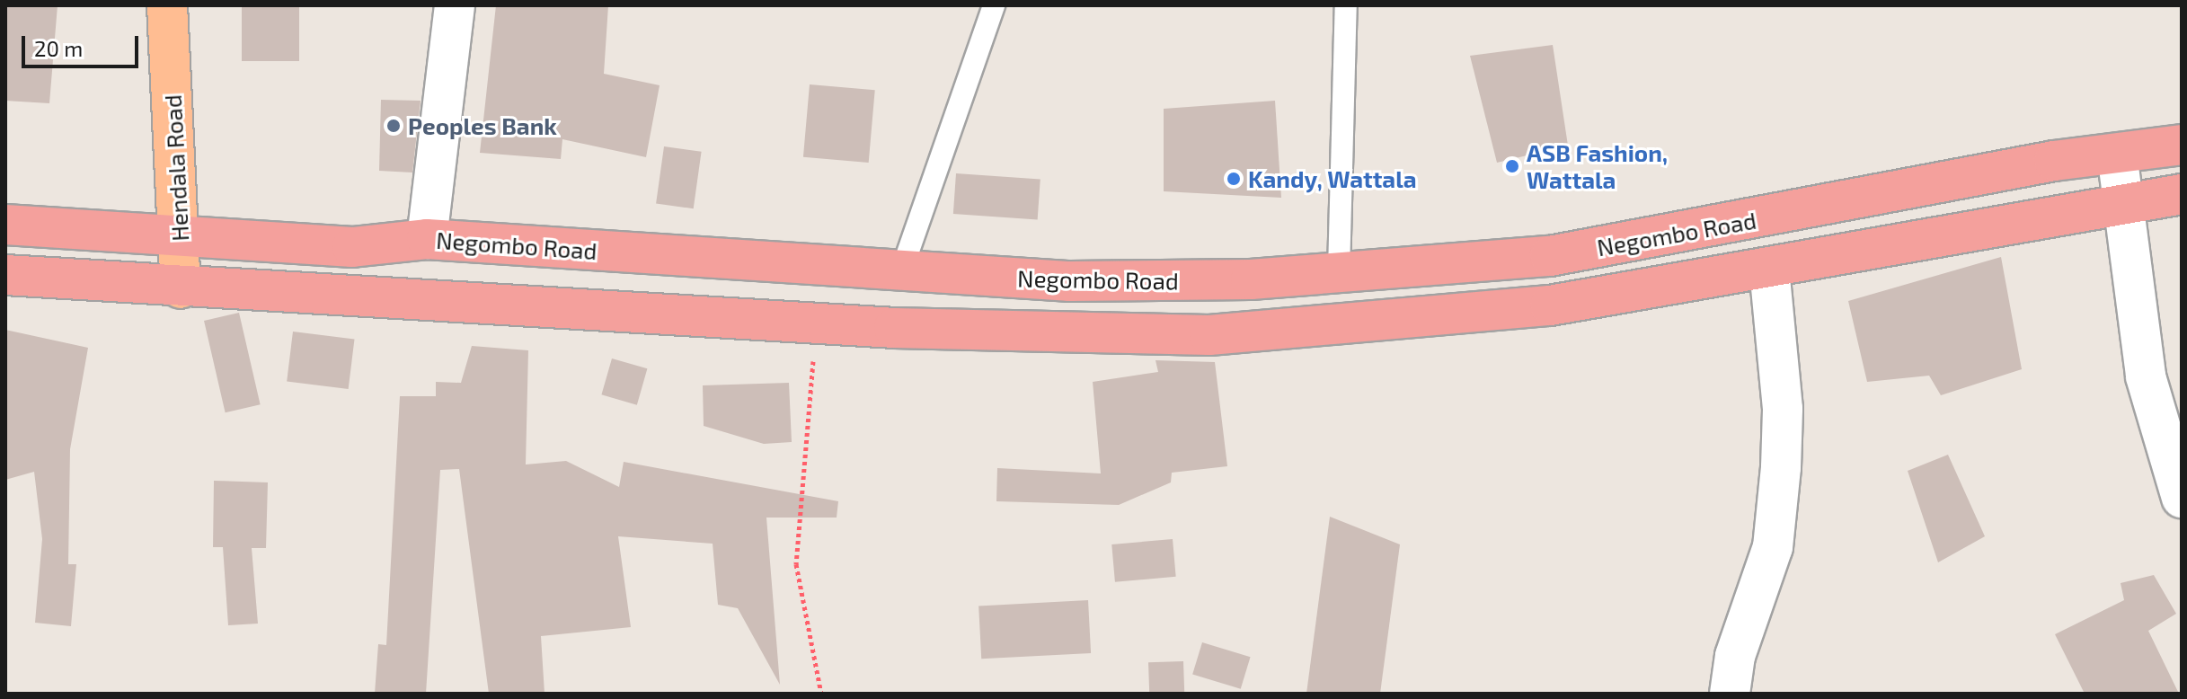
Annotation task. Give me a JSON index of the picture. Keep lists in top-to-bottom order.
{
  "streets": {
    "highway": ["Negombo Road"],
    "main road": ["Hendala Road"]
  },
  "crossings": [
    ["Hendala Road", "Negombo Road"]
  ],
  "places": ["Peoples Bank", "ASB Fashion, Wattala", "Kandy, Wattala"],
  "scale_bar": "20 m"
}
